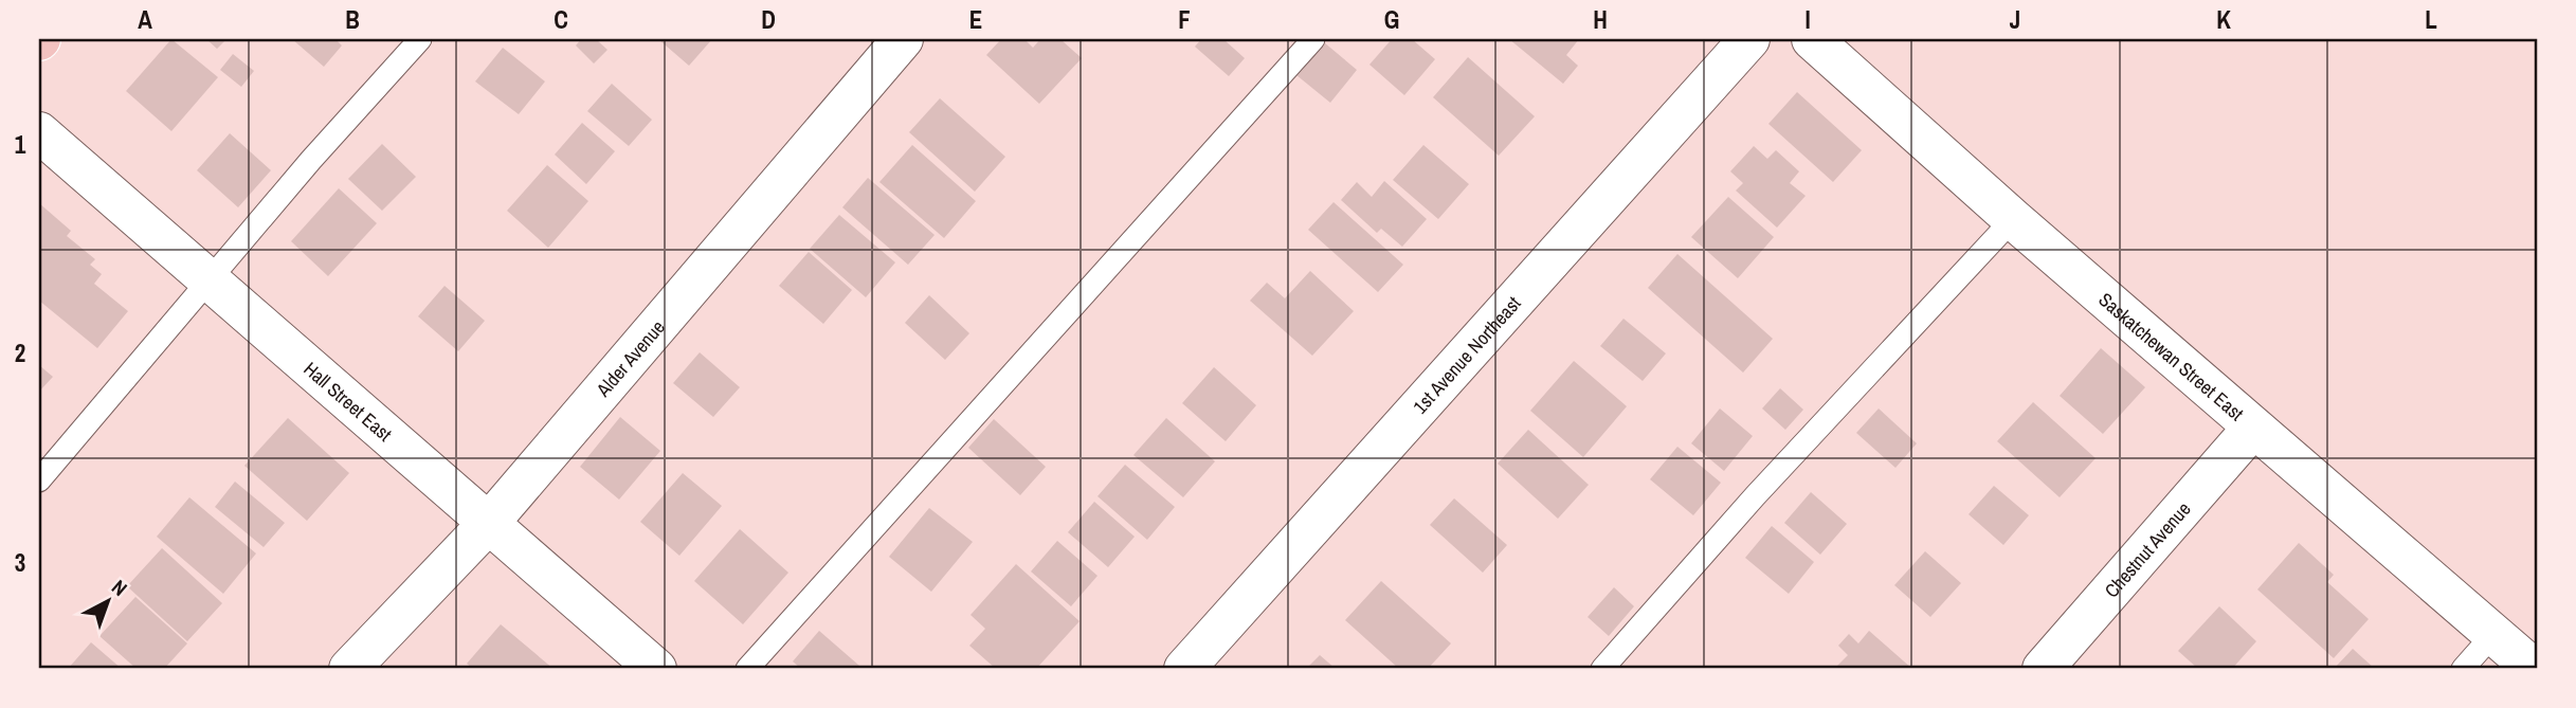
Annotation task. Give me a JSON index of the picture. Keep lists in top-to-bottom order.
{
  "streets": {
    "street": [
      "1st Avenue Northeast",
      "Saskatchewan Street East",
      "Alder Avenue",
      "Hall Street East",
      "Chestnut Avenue"
    ]
  },
  "crossings": [
    ["Saskatchewan Street East", "Chestnut Avenue"],
    ["Alder Avenue", "Hall Street East"]
  ],
  "north": "top right",
  "grid": {
    "columns": [
      "A",
      "B",
      "C",
      "D",
      "E",
      "F",
      "G",
      "H",
      "I",
      "J",
      "K",
      "L"
    ],
    "rows": ["1", "2", "3"]
  }
}
